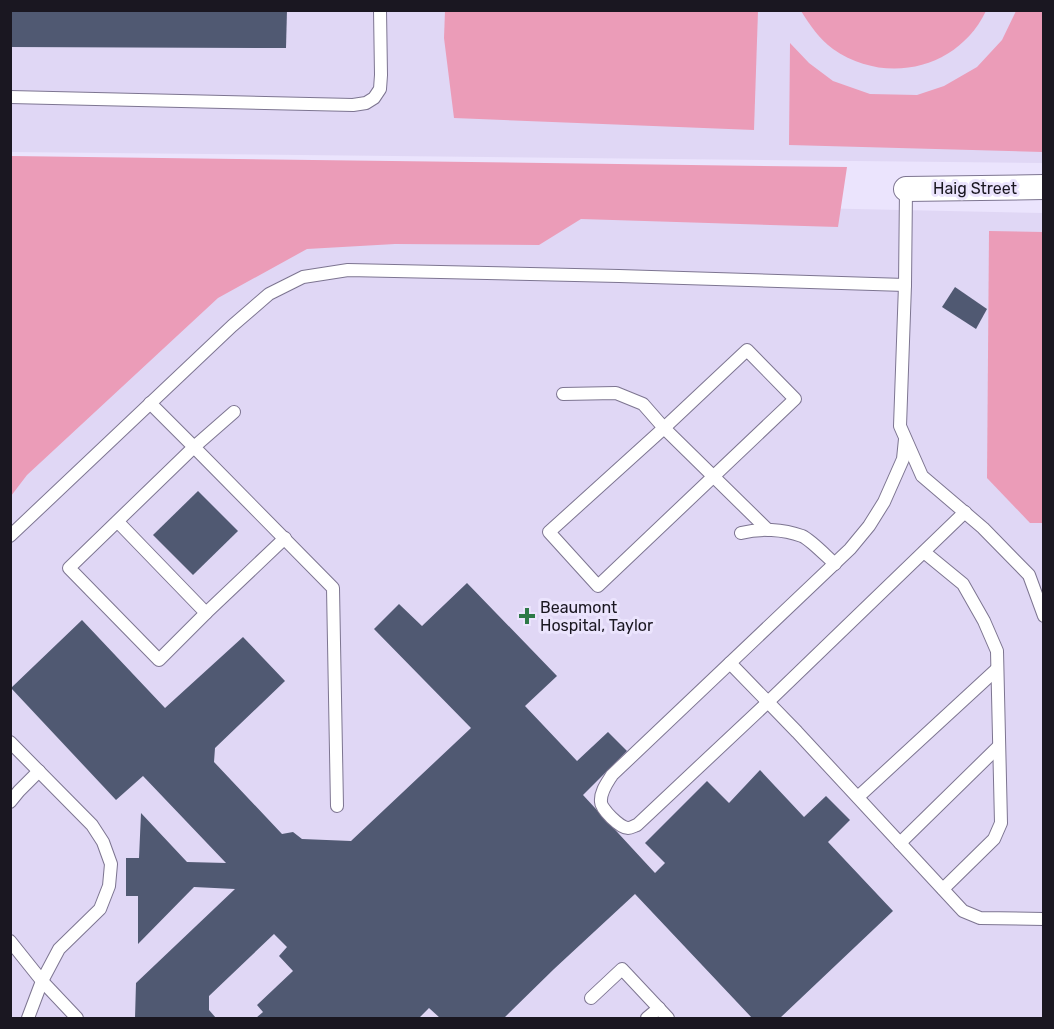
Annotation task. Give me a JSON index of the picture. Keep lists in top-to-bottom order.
{
  "streets": {
    "street": ["Haig Street"]
  },
  "places": {
    "health": ["Beaumont Hospital, Taylor"]
  }
}
